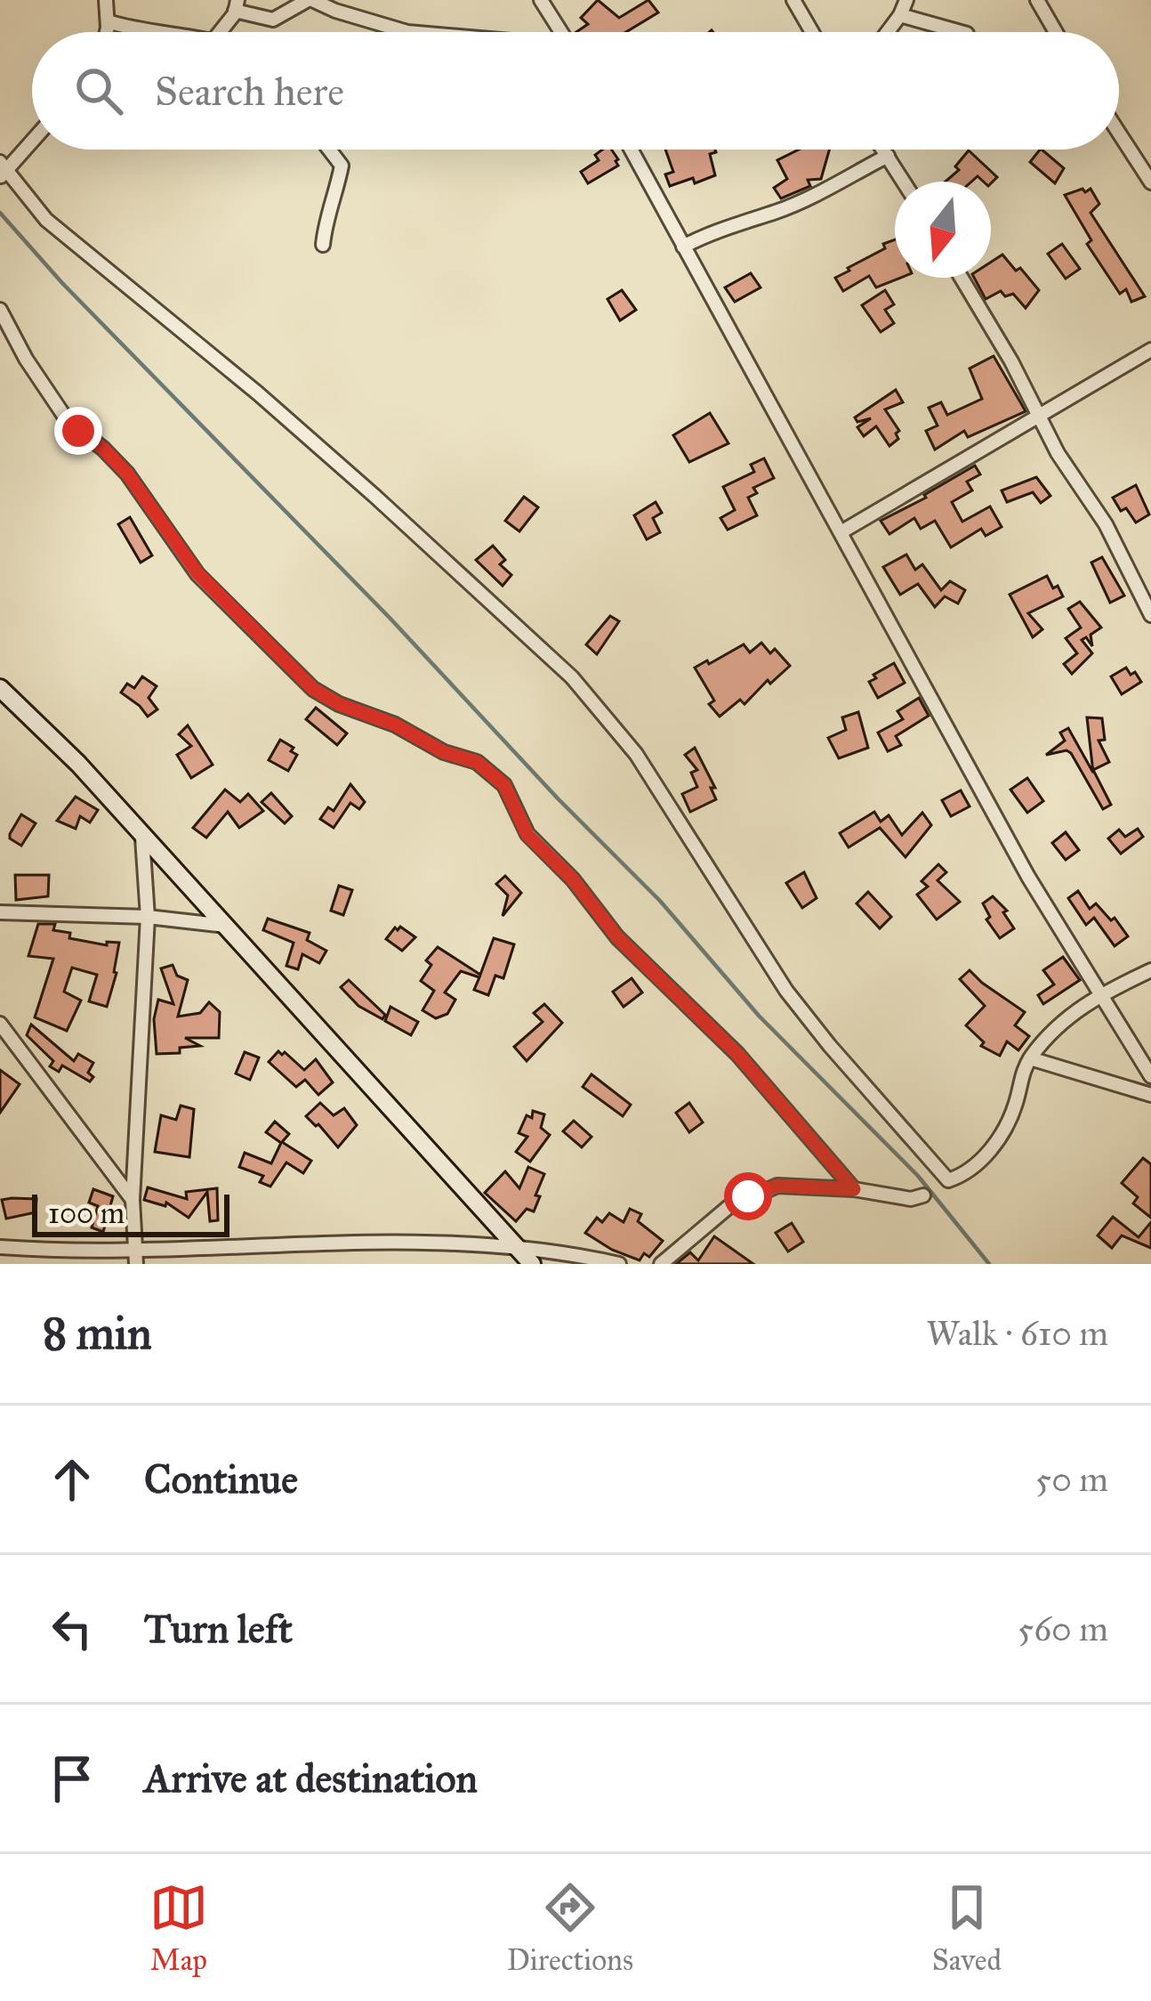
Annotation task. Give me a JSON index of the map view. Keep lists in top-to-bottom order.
{
  "scale_bar": "100 m",
  "north": "bottom",
  "page": {
    "search": "Search here",
    "scale": "100 m",
    "heading": ["8 min", "Walk · 610 m"],
    "list": [
      ["Continue", "50 m"],
      ["Turn left", "560 m"],
      "Arrive at destination"
    ],
    "nav": ["Map", "Directions", "Saved"]
  }
}
